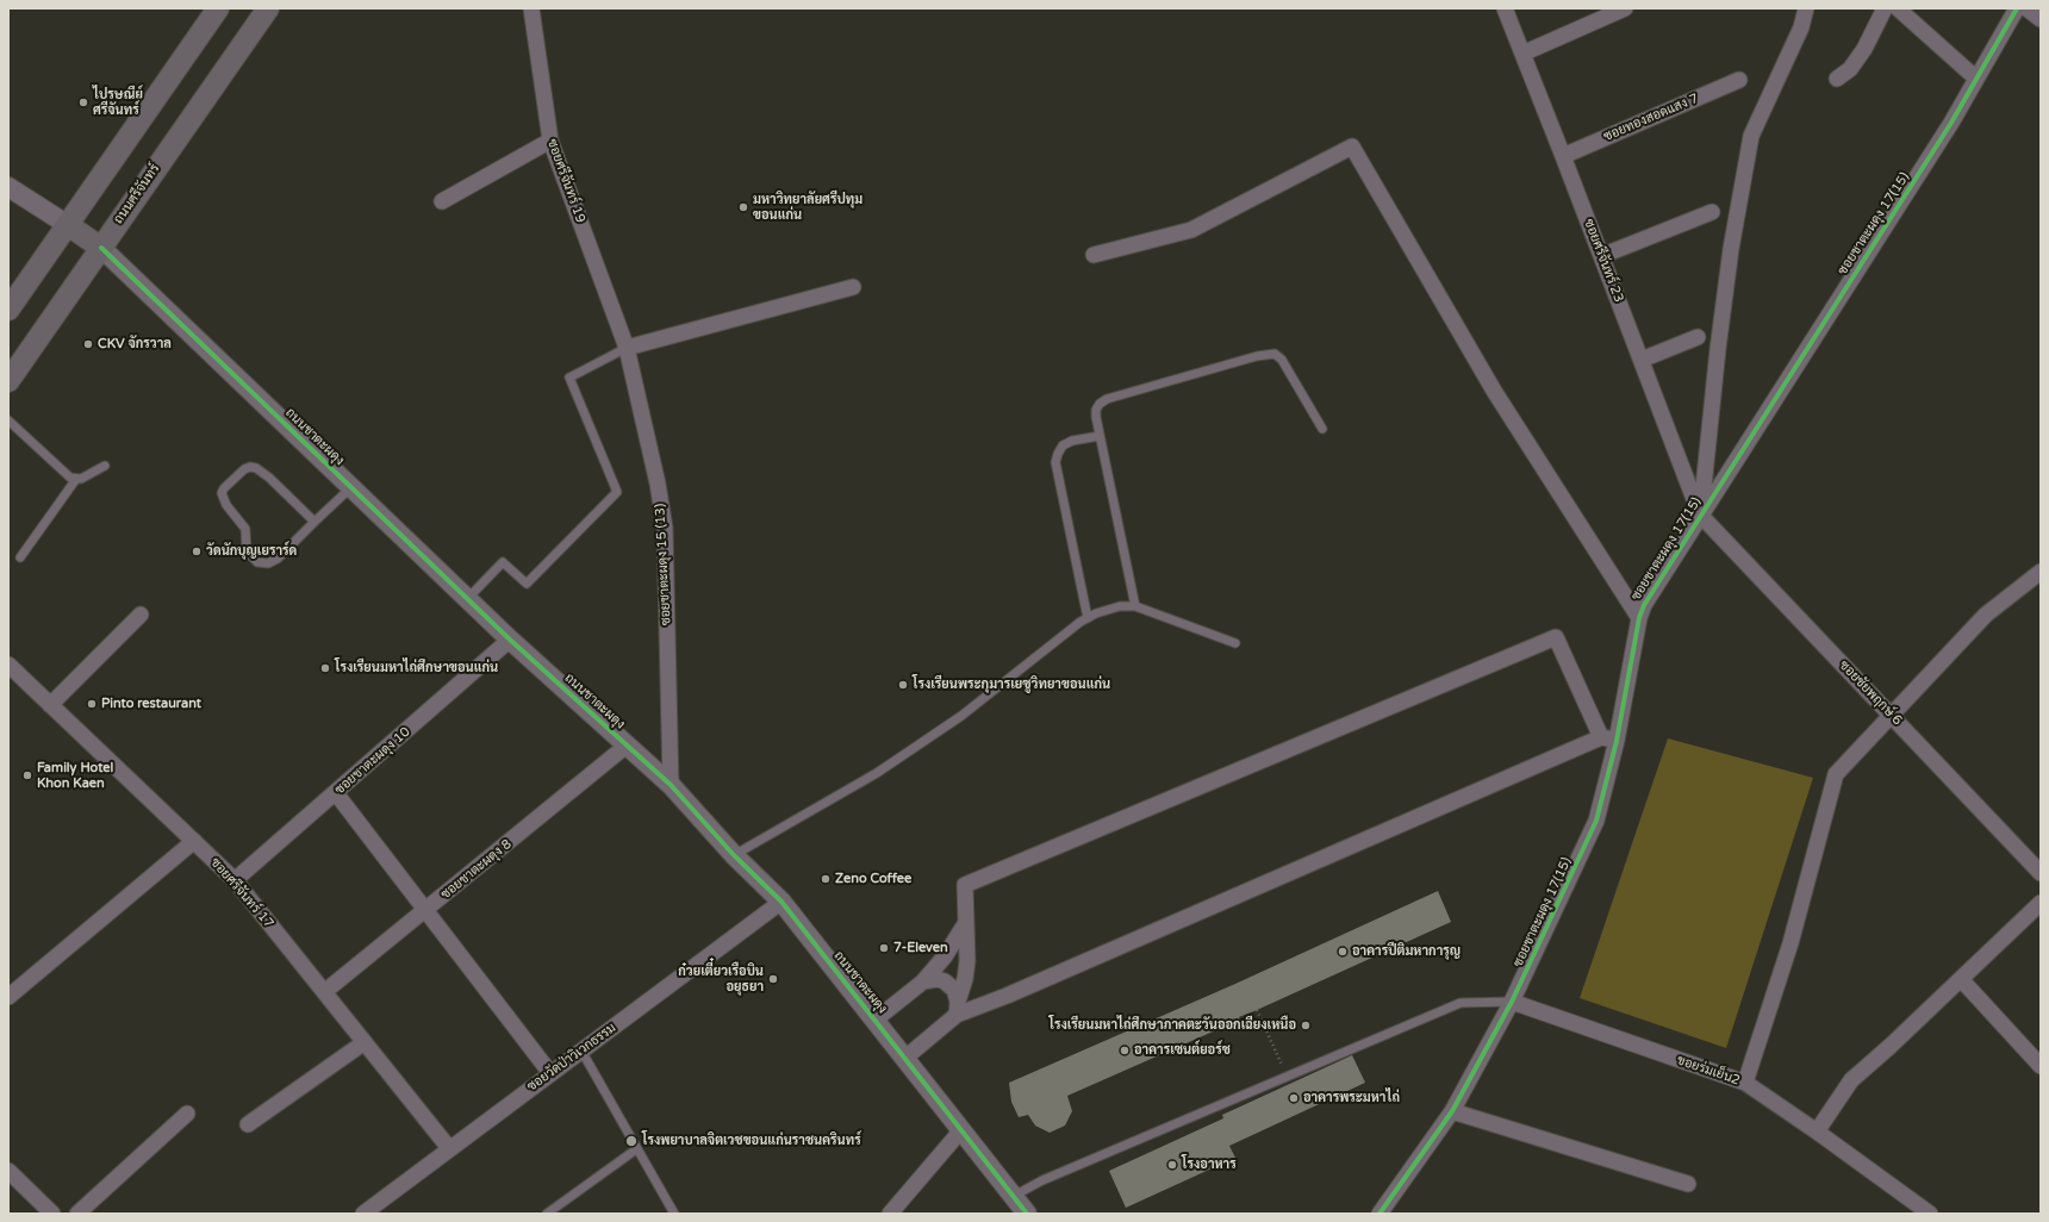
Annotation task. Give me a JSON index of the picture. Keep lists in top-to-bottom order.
{
  "streets": {
    "main road": ["ถนนศรีจันทร์", "ถนนชาตะผดุง"],
    "street": [
      "ซอยทองสอดแสง 7",
      "ซอยศรีจันทร์ 19",
      "ซอยชาตะผดุง 17(15)",
      "ซอยศรีจันทร์ 23",
      "ซอยชาตะผดุง 15 (13)",
      "ซอยชัยพฤกษ์ 6",
      "ซอยชาตะผดุง 10",
      "ซอยชาตะผดุง 8",
      "ซอยศรีจันทร์ 17",
      "ซอยวัดป่าวิเวกธรรม",
      "ขอยร่มเย็น2"
    ]
  },
  "crossings": [
    ["ซอยทองสอดแสง 7", "ซอยศรีจันทร์ 23"],
    ["ซอยศรีจันทร์ 19", "ซอยชาตะผดุง 15 (13)"],
    ["ถนนศรีจันทร์", "ถนนชาตะผดุง"],
    ["ซอยชาตะผดุง 17(15)", "ซอยศรีจันทร์ 23"],
    ["ซอยชาตะผดุง 17(15)", "ซอยชัยพฤกษ์ 6"],
    ["ซอยชาตะผดุง 17(15)", "ขอยร่มเย็น2"],
    ["ซอยศรีจันทร์ 23", "ซอยชัยพฤกษ์ 6"],
    ["ถนนชาตะผดุง", "ซอยชาตะผดุง 15 (13)"],
    ["ถนนชาตะผดุง", "ซอยชาตะผดุง 10"],
    ["ถนนชาตะผดุง", "ซอยชาตะผดุง 8"],
    ["ถนนชาตะผดุง", "ซอยวัดป่าวิเวกธรรม"],
    ["ซอยชาตะผดุง 10", "ซอยศรีจันทร์ 17"],
    ["ซอยชาตะผดุง 8", "ซอยศรีจันทร์ 17"],
    ["ซอยศรีจันทร์ 17", "ซอยวัดป่าวิเวกธรรม"]
  ],
  "places": [
    "ไปรษณีย์ ศรีจันทร์",
    "มหาวิทยาลัยศรีปทุม ขอนแก่น",
    "CKV จักรวาล",
    "วัดนักบุญเยราร์ด",
    "โรงเรียนมหาไถ่ศึกษาขอนแก่น",
    "โรงเรียนพระกุมารเยซูวิทยาขอนแก่น",
    "Pinto restaurant",
    "Family Hotel Khon Kaen",
    "Zeno Coffee",
    "7-Eleven",
    "อาคารปีติมหาการุญ",
    "ก๋วยเตี๋ยวเรือบิน อยุธยา",
    "โรงเรียนมหาไถ่ศึกษาภาคตะวันออกเฉียงเหนือ",
    "อาคารเซนต์ยอร์ช",
    "อาคารพระมหาไถ่",
    "โรงพยาบาลจิตเวชขอนแก่นราชนครินทร์",
    "โรงอาหาร"
  ]
}
